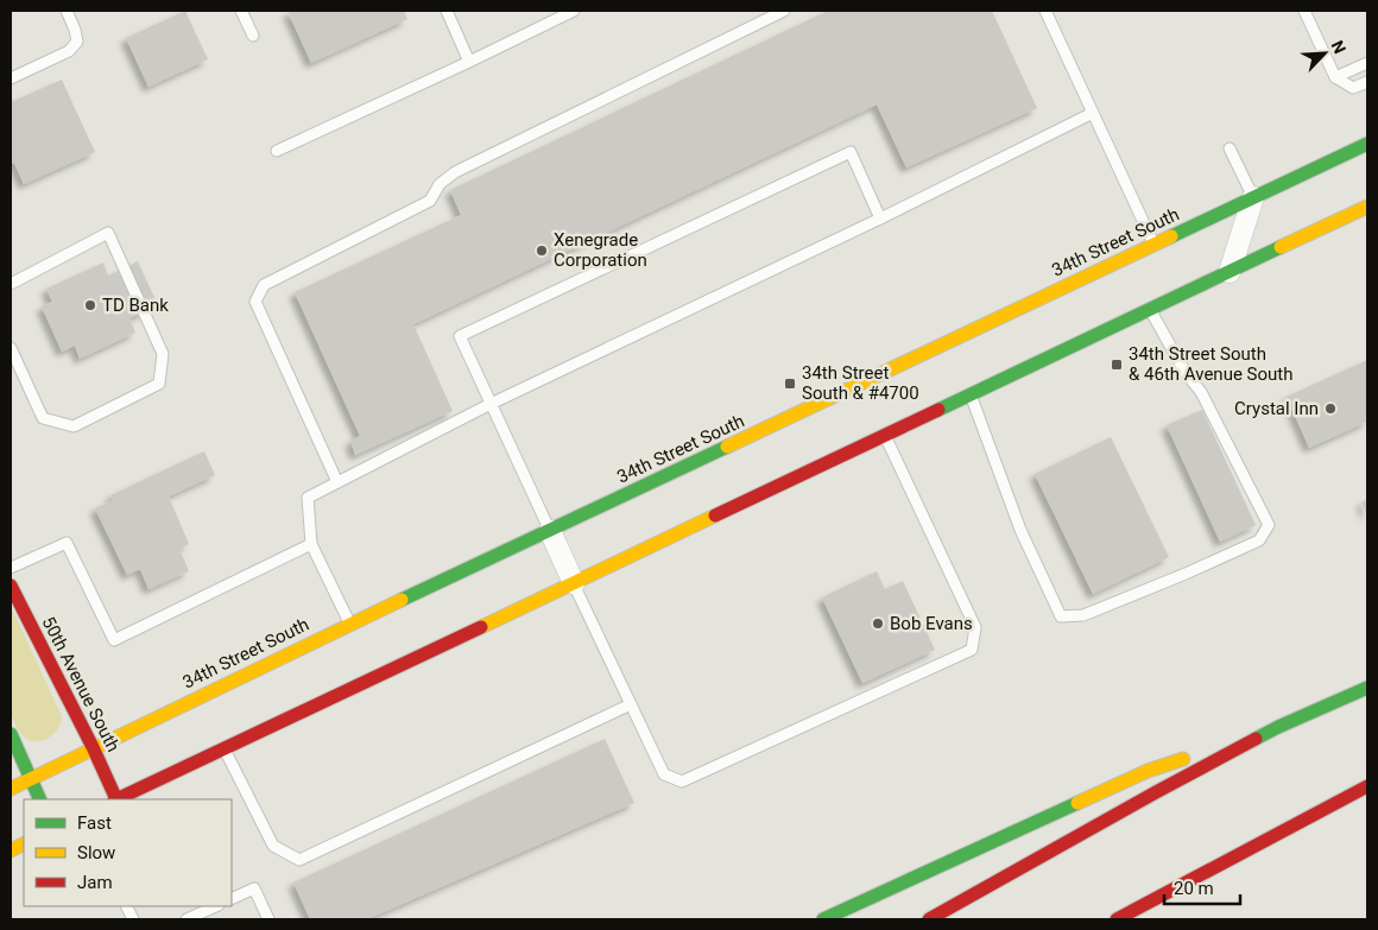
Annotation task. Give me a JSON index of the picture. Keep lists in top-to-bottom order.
{
  "streets": {
    "main road": ["34th Street South", "50th Avenue South"]
  },
  "crossings": [
    ["34th Street South", "50th Avenue South"]
  ],
  "places": {
    "other": [
      "Xenegrade Corporation",
      "TD Bank",
      "Crystal Inn",
      "Bob Evans"
    ],
    "transit": ["34th Street South & 46th Avenue South", "34th Street South & #4700"]
  },
  "legend": ["Fast", "Slow", "Jam"],
  "scale_bar": "20 m",
  "north": "top right"
}
